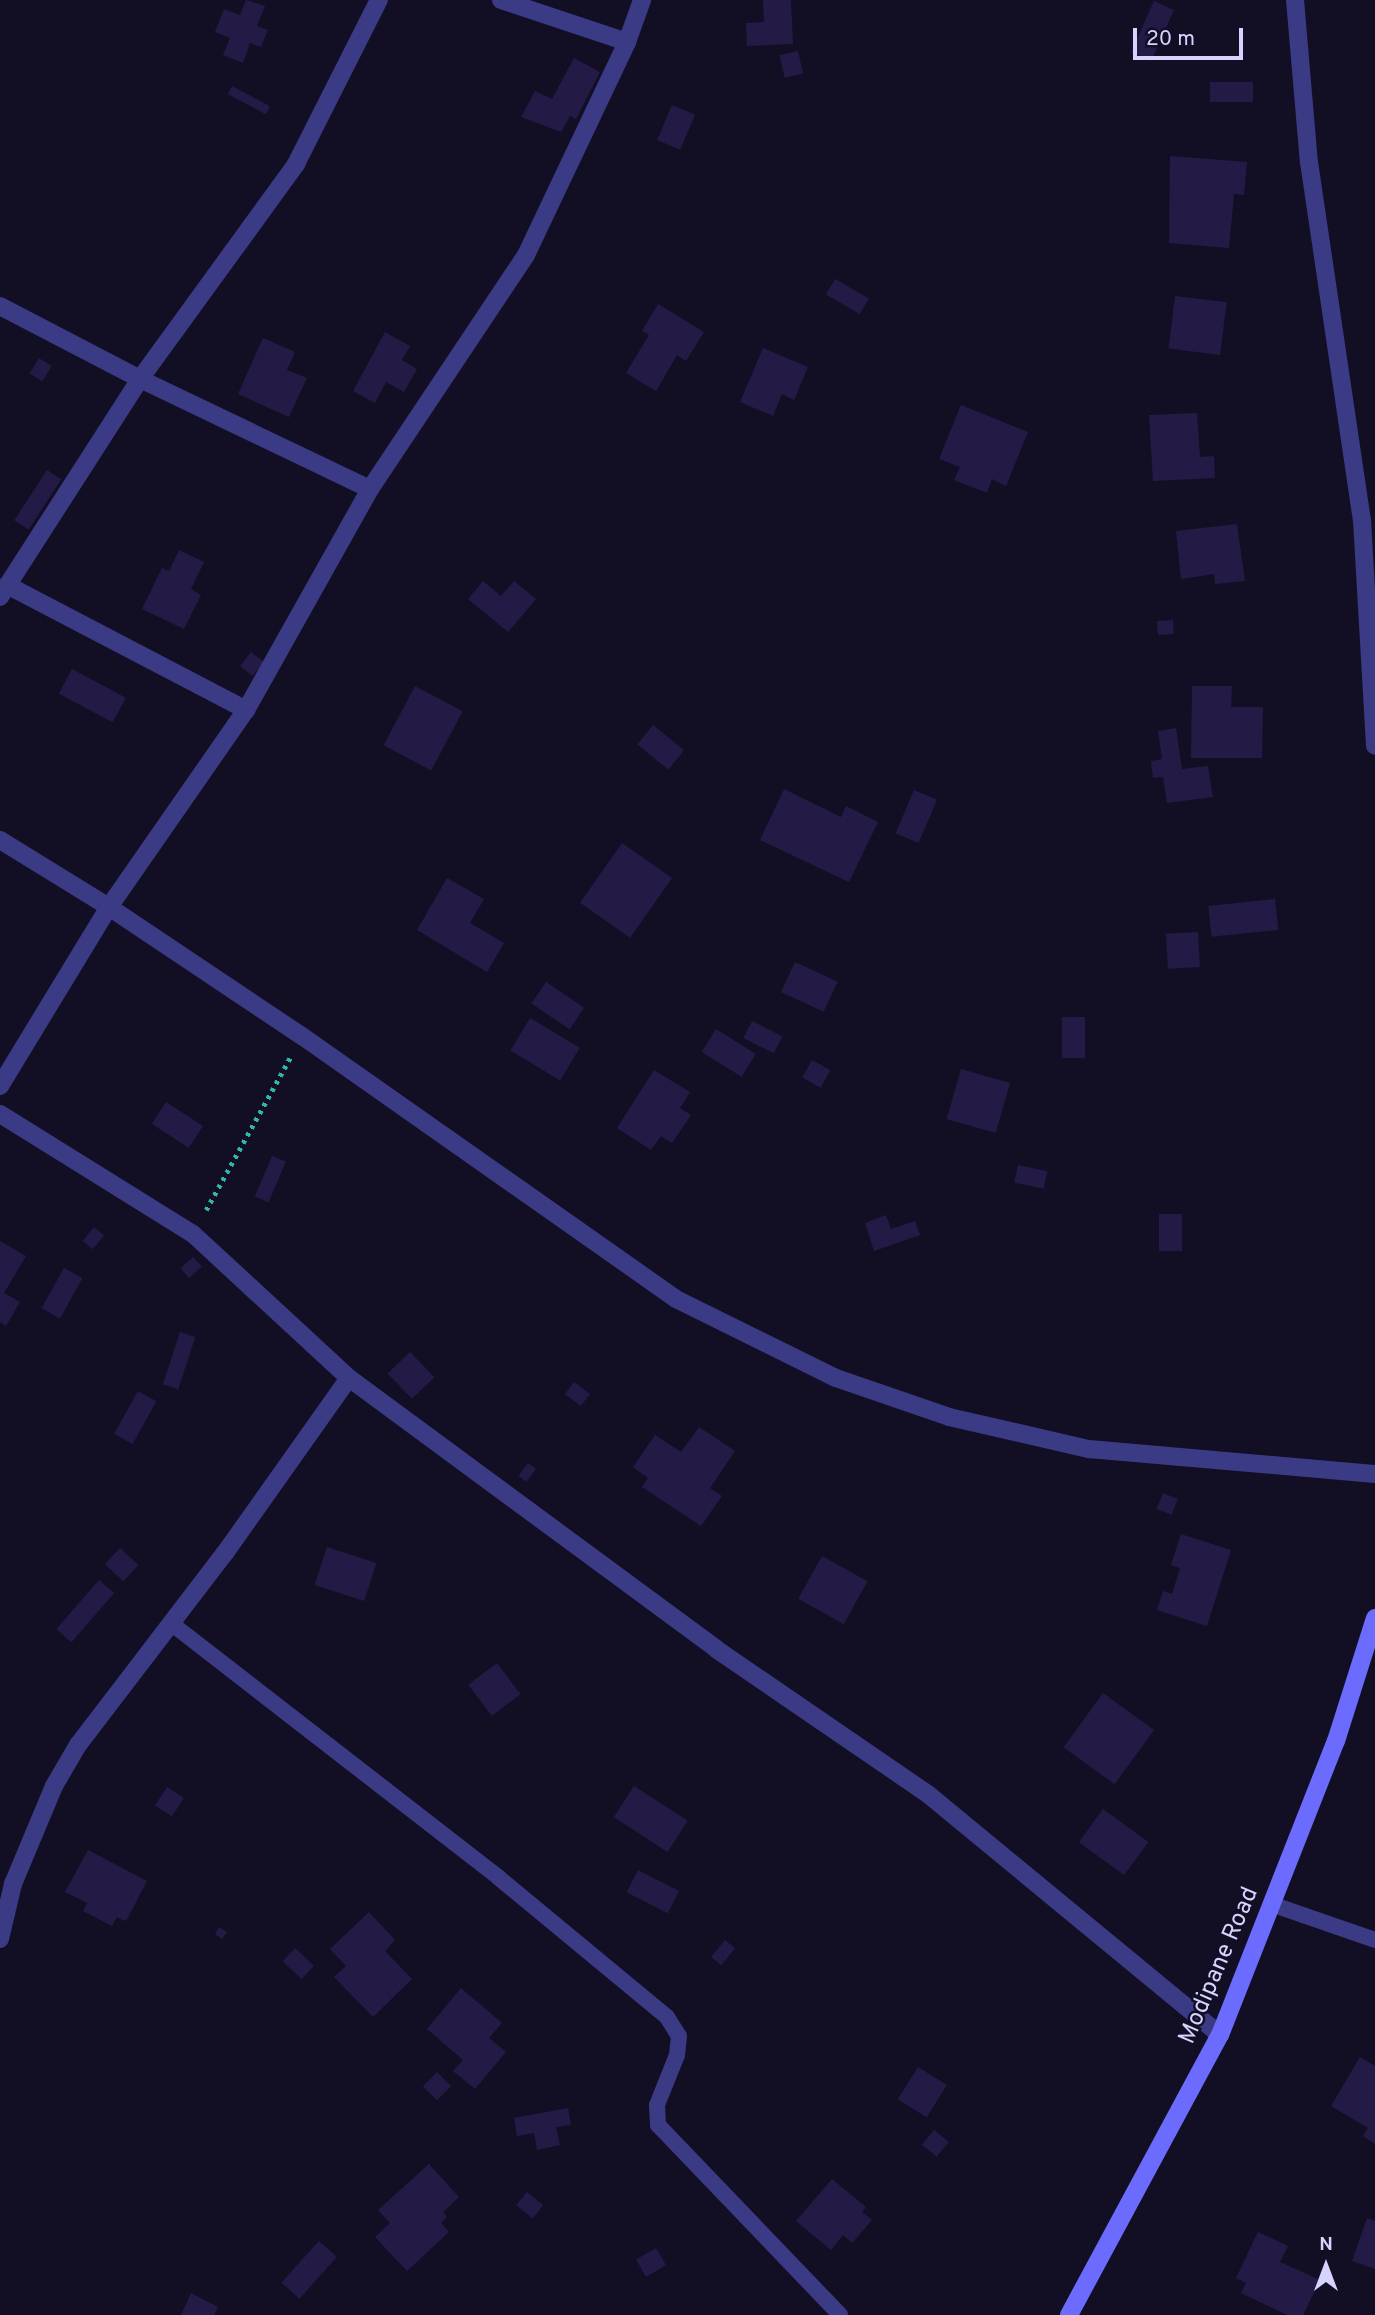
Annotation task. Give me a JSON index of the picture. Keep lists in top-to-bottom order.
{
  "streets": {
    "main road": ["Modipane Road"]
  },
  "scale_bar": "20 m",
  "north": "top"
}
